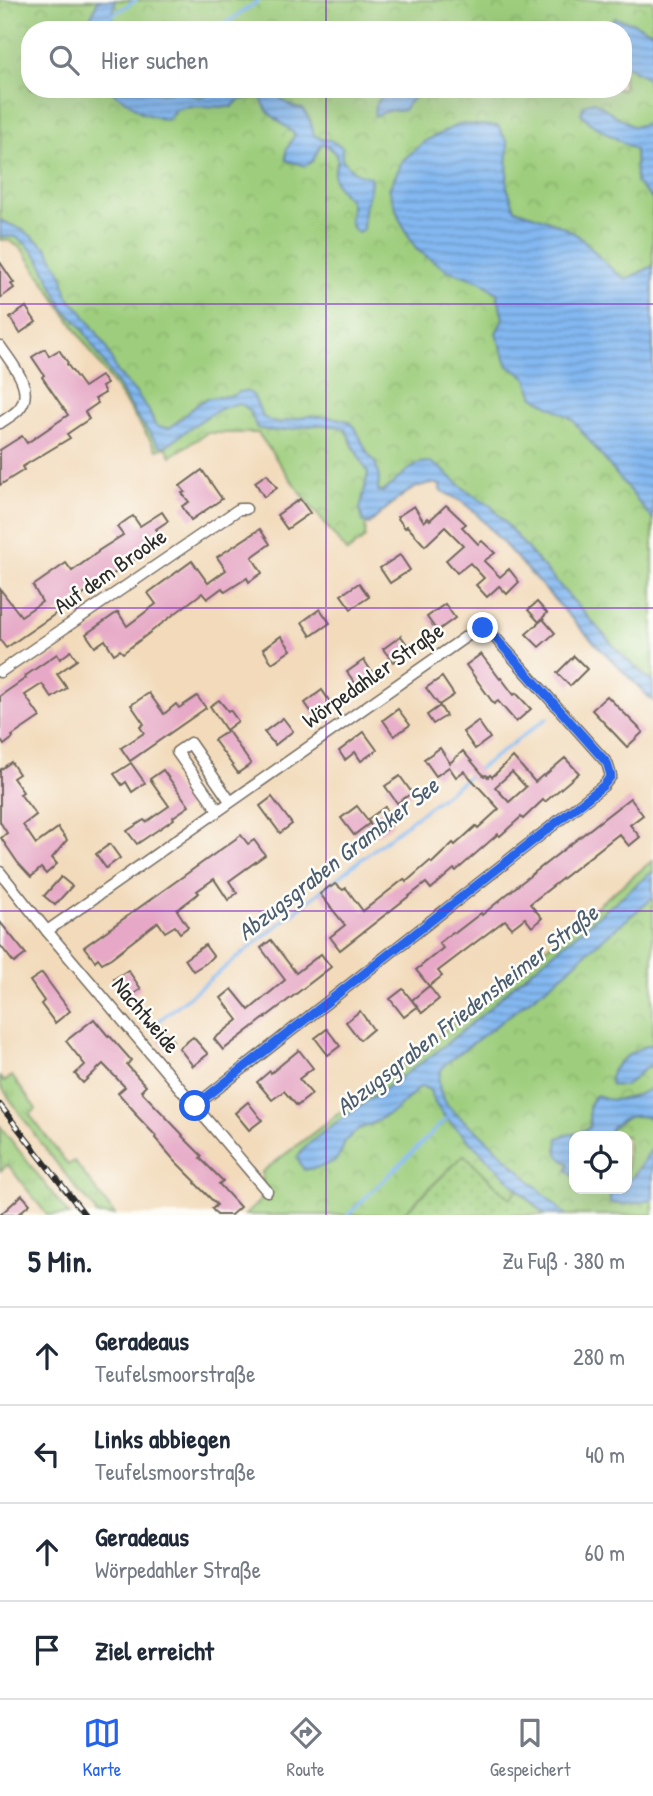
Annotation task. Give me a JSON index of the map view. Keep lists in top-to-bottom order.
{
  "streets": {
    "street": ["Auf dem Brooke", "Wörpedahler Straße", "Nachtweide"]
  },
  "crossings": [
    ["Wörpedahler Straße", "Nachtweide"]
  ],
  "water": ["Abzugsgraben Grambker See", "Abzugsgraben Friedensheimer Straße"],
  "page": {
    "search": "Hier suchen",
    "heading": ["5 Min.", "Zu Fuß · 380 m"],
    "list": [
      ["Geradeaus", "Teufelsmoorstraße", "280 m"],
      ["Links abbiegen", "Teufelsmoorstraße", "40 m"],
      ["Geradeaus", "Wörpedahler Straße", "60 m"],
      "Ziel erreicht"
    ],
    "nav": ["Karte", "Route", "Gespeichert"]
  }
}
